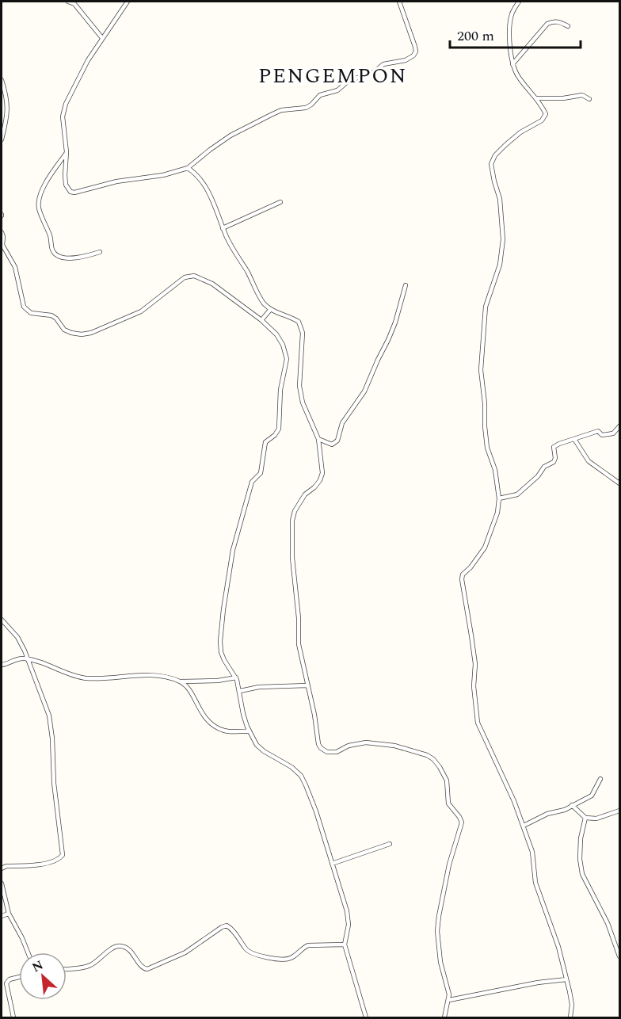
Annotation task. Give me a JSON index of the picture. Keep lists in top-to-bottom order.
{
  "districts": ["PENGEMPON"],
  "scale_bar": "200 m",
  "north": "top left"
}
